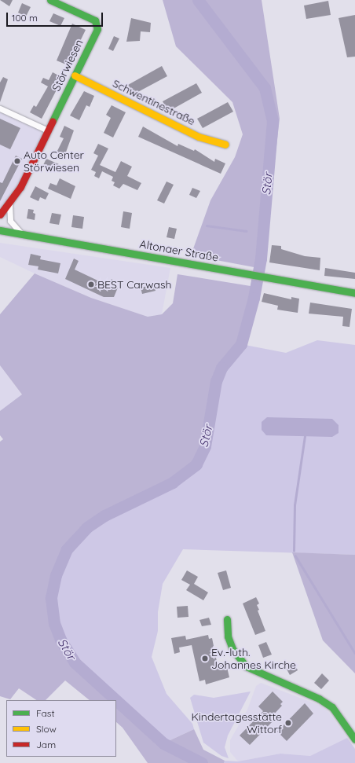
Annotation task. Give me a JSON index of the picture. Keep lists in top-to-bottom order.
{
  "streets": {
    "street": ["Störwiesen", "Schwentinestraße", "Altonaer Straße"]
  },
  "crossings": [
    ["Störwiesen", "Schwentinestraße"]
  ],
  "water": ["Stör"],
  "places": [
    "Auto Center Störwiesen",
    "BEST Carwash",
    "Ev.-luth. Johannes Kirche",
    "Kindertagesstätte Wittorf"
  ],
  "legend": ["Fast", "Slow", "Jam"],
  "scale_bar": "100 m"
}
